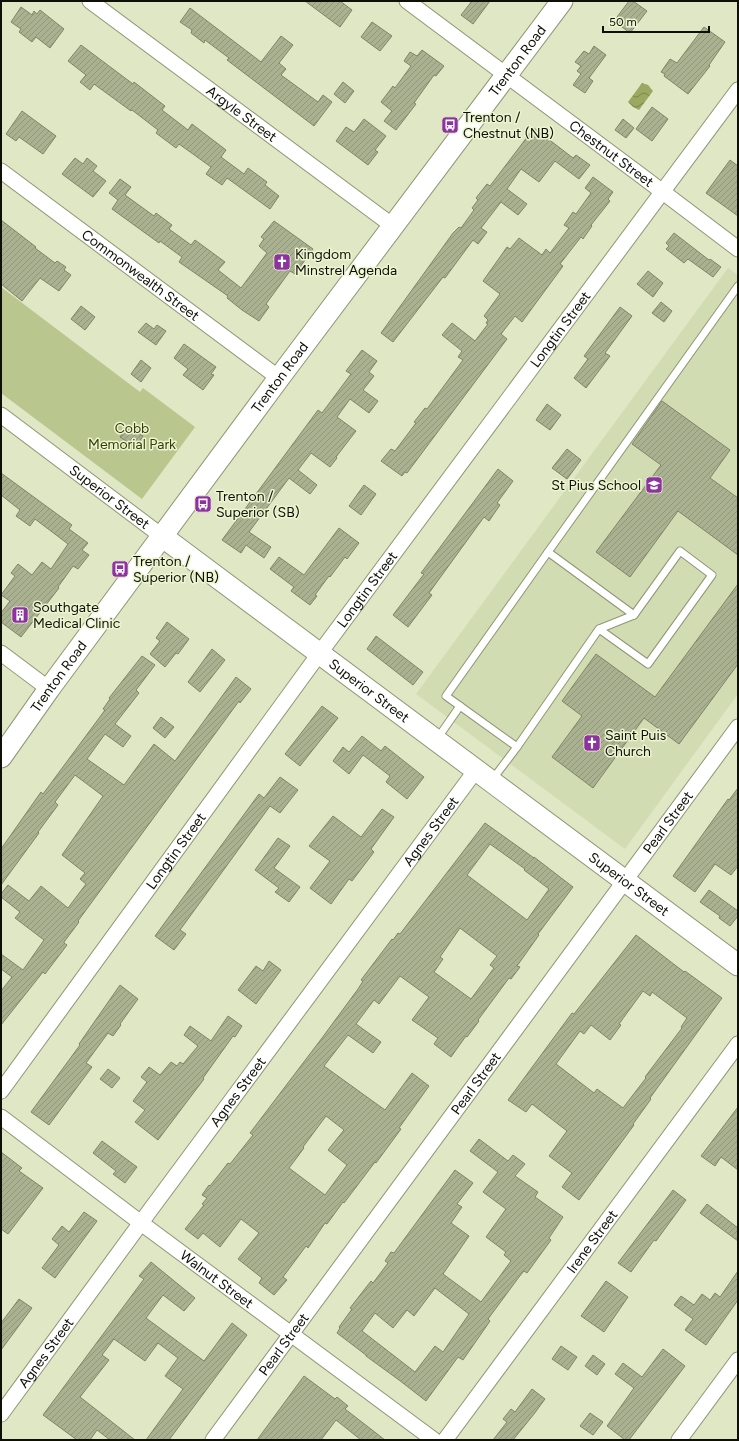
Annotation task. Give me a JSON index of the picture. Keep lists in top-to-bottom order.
{
  "streets": {
    "street": [
      "Trenton Road",
      "Argyle Street",
      "Chestnut Street",
      "Commonwealth Street",
      "Longtin Street",
      "Superior Street",
      "Pearl Street",
      "Agnes Street",
      "Irene Street",
      "Walnut Street"
    ]
  },
  "crossings": [
    ["Trenton Road", "Argyle Street"],
    ["Trenton Road", "Chestnut Street"],
    ["Trenton Road", "Commonwealth Street"],
    ["Trenton Road", "Superior Street"],
    ["Chestnut Street", "Longtin Street"],
    ["Longtin Street", "Superior Street"],
    ["Superior Street", "Pearl Street"],
    ["Superior Street", "Agnes Street"],
    ["Pearl Street", "Walnut Street"],
    ["Agnes Street", "Walnut Street"]
  ],
  "parks": ["Cobb Memorial Park"],
  "places": {
    "bus stop": ["Trenton / Chestnut (NB)", "Trenton / Superior (SB)", "Trenton / Superior (NB)"],
    "church": ["Kingdom Minstrel Agenda", "Saint Puis Church"],
    "school or university": ["St Pius School"],
    "building": ["Southgate Medical Clinic"]
  },
  "scale_bar": "50 m"
}
